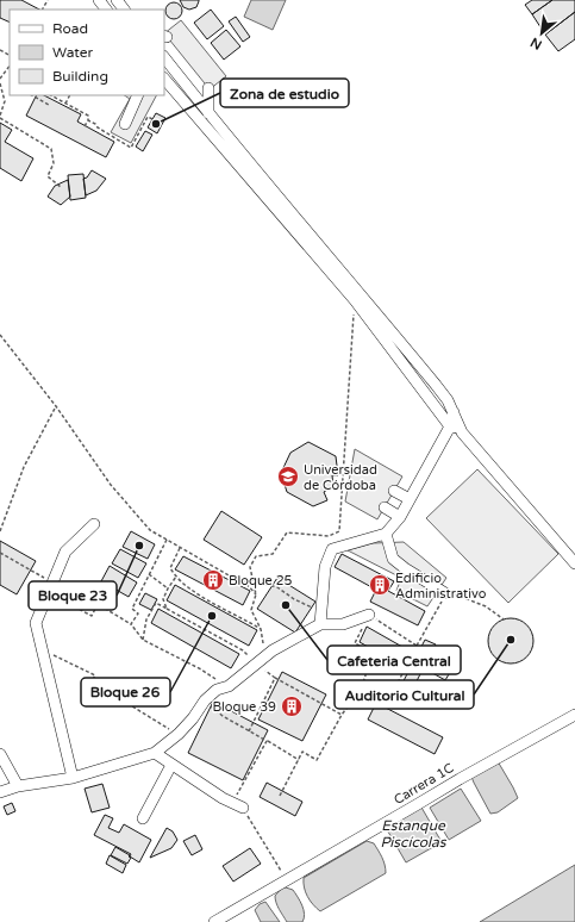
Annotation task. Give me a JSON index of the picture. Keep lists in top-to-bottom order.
{
  "streets": {
    "street": ["Carrera 1C"]
  },
  "water": ["Estanque Piscícolas"],
  "places": {
    "other": [
      "Zona de estudio",
      "Bloque 23",
      "Cafeteria Central",
      "Bloque 26",
      "Auditorio Cultural"
    ],
    "school or university": ["Universidad de Córdoba"],
    "building": ["Bloque 25", "Edificio Administrativo", "Bloque 39"]
  },
  "legend": ["Road", "Water", "Building"],
  "north": "bottom left"
}
